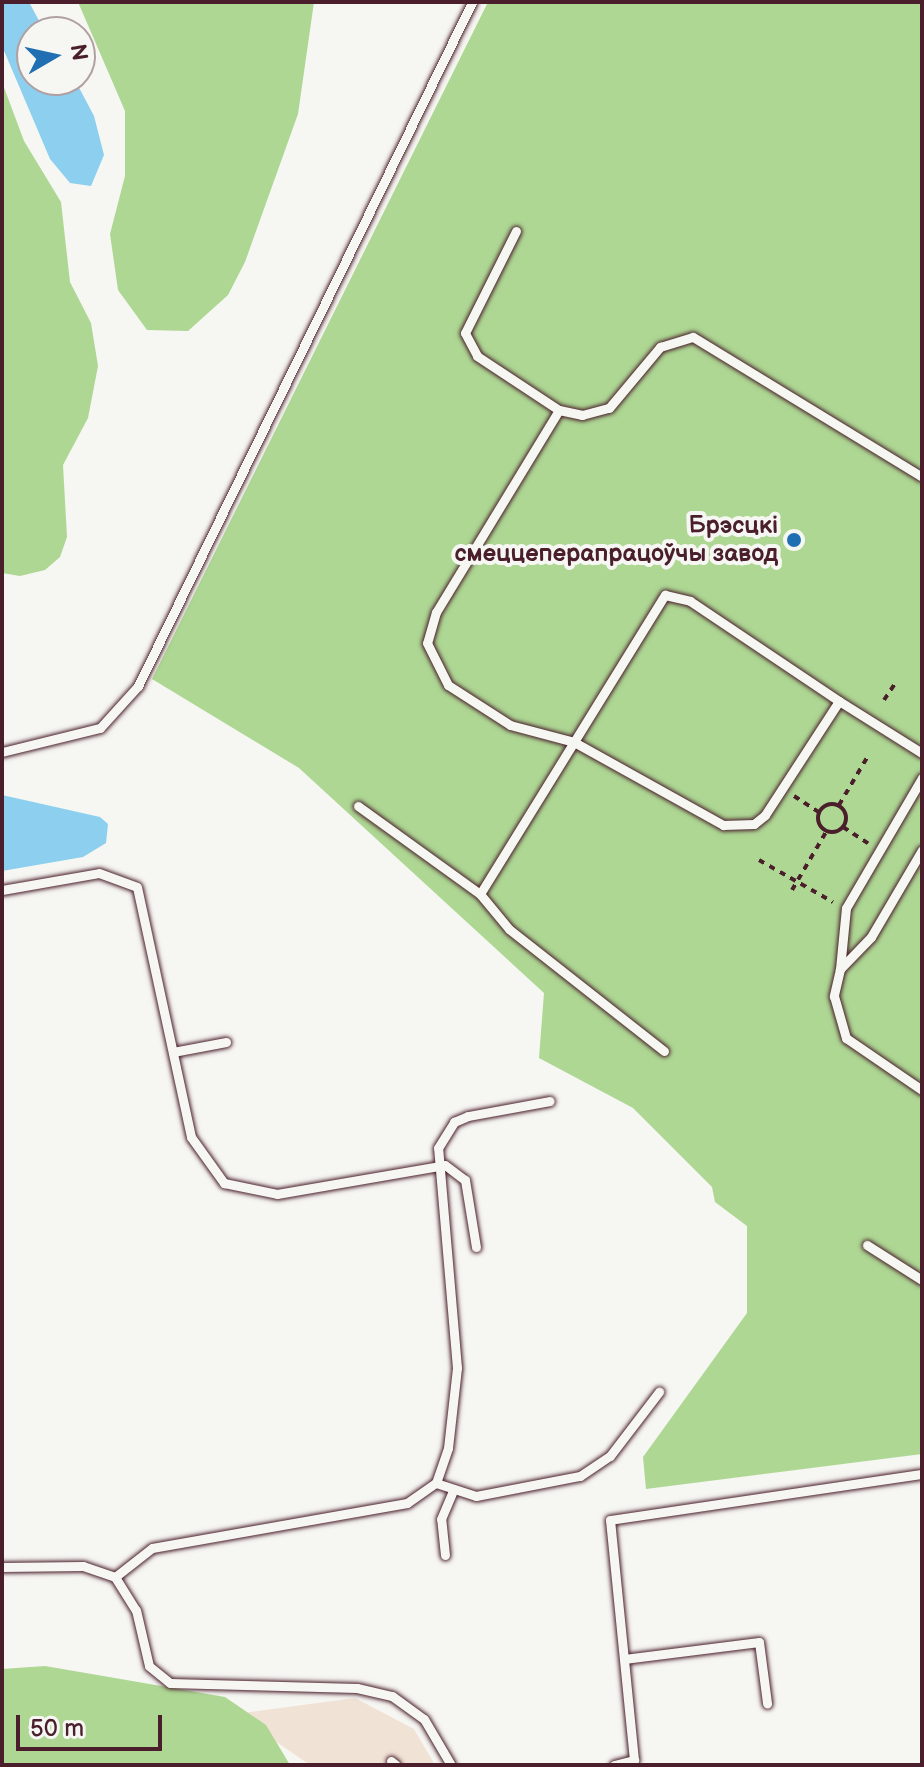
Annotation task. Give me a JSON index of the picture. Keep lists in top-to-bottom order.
{
  "places": ["Брэсцкі смеццеперапрацоўчы завод"],
  "scale_bar": "50 m",
  "north": "right"
}
